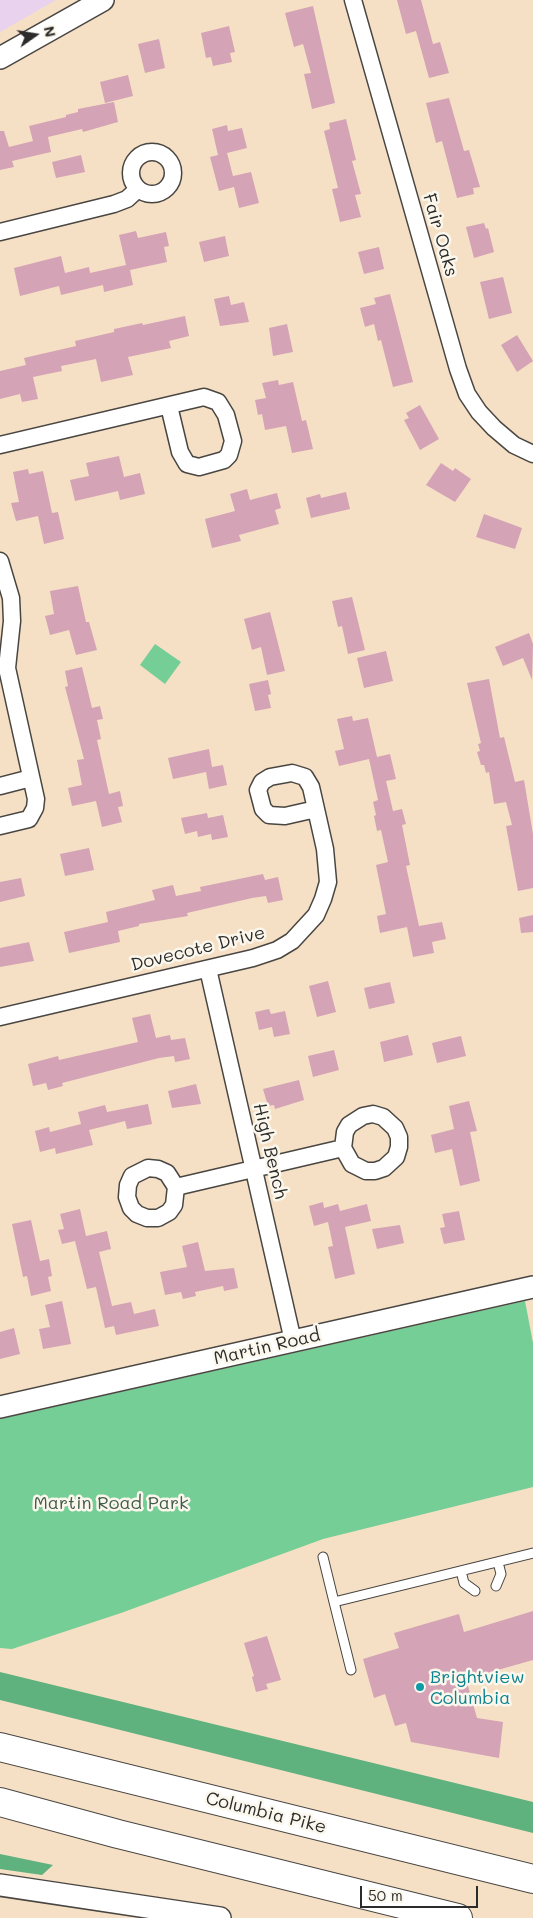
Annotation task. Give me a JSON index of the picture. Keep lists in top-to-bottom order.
{
  "streets": {
    "highway": ["Columbia Pike"],
    "street": [
      "Fair Oaks",
      "Dovecote Drive",
      "High Bench",
      "Martin Road"
    ]
  },
  "crossings": [
    ["Dovecote Drive", "High Bench"],
    ["High Bench", "Martin Road"]
  ],
  "parks": ["Martin Road Park"],
  "places": ["Brightview Columbia"],
  "scale_bar": "50 m",
  "north": "right"
}
